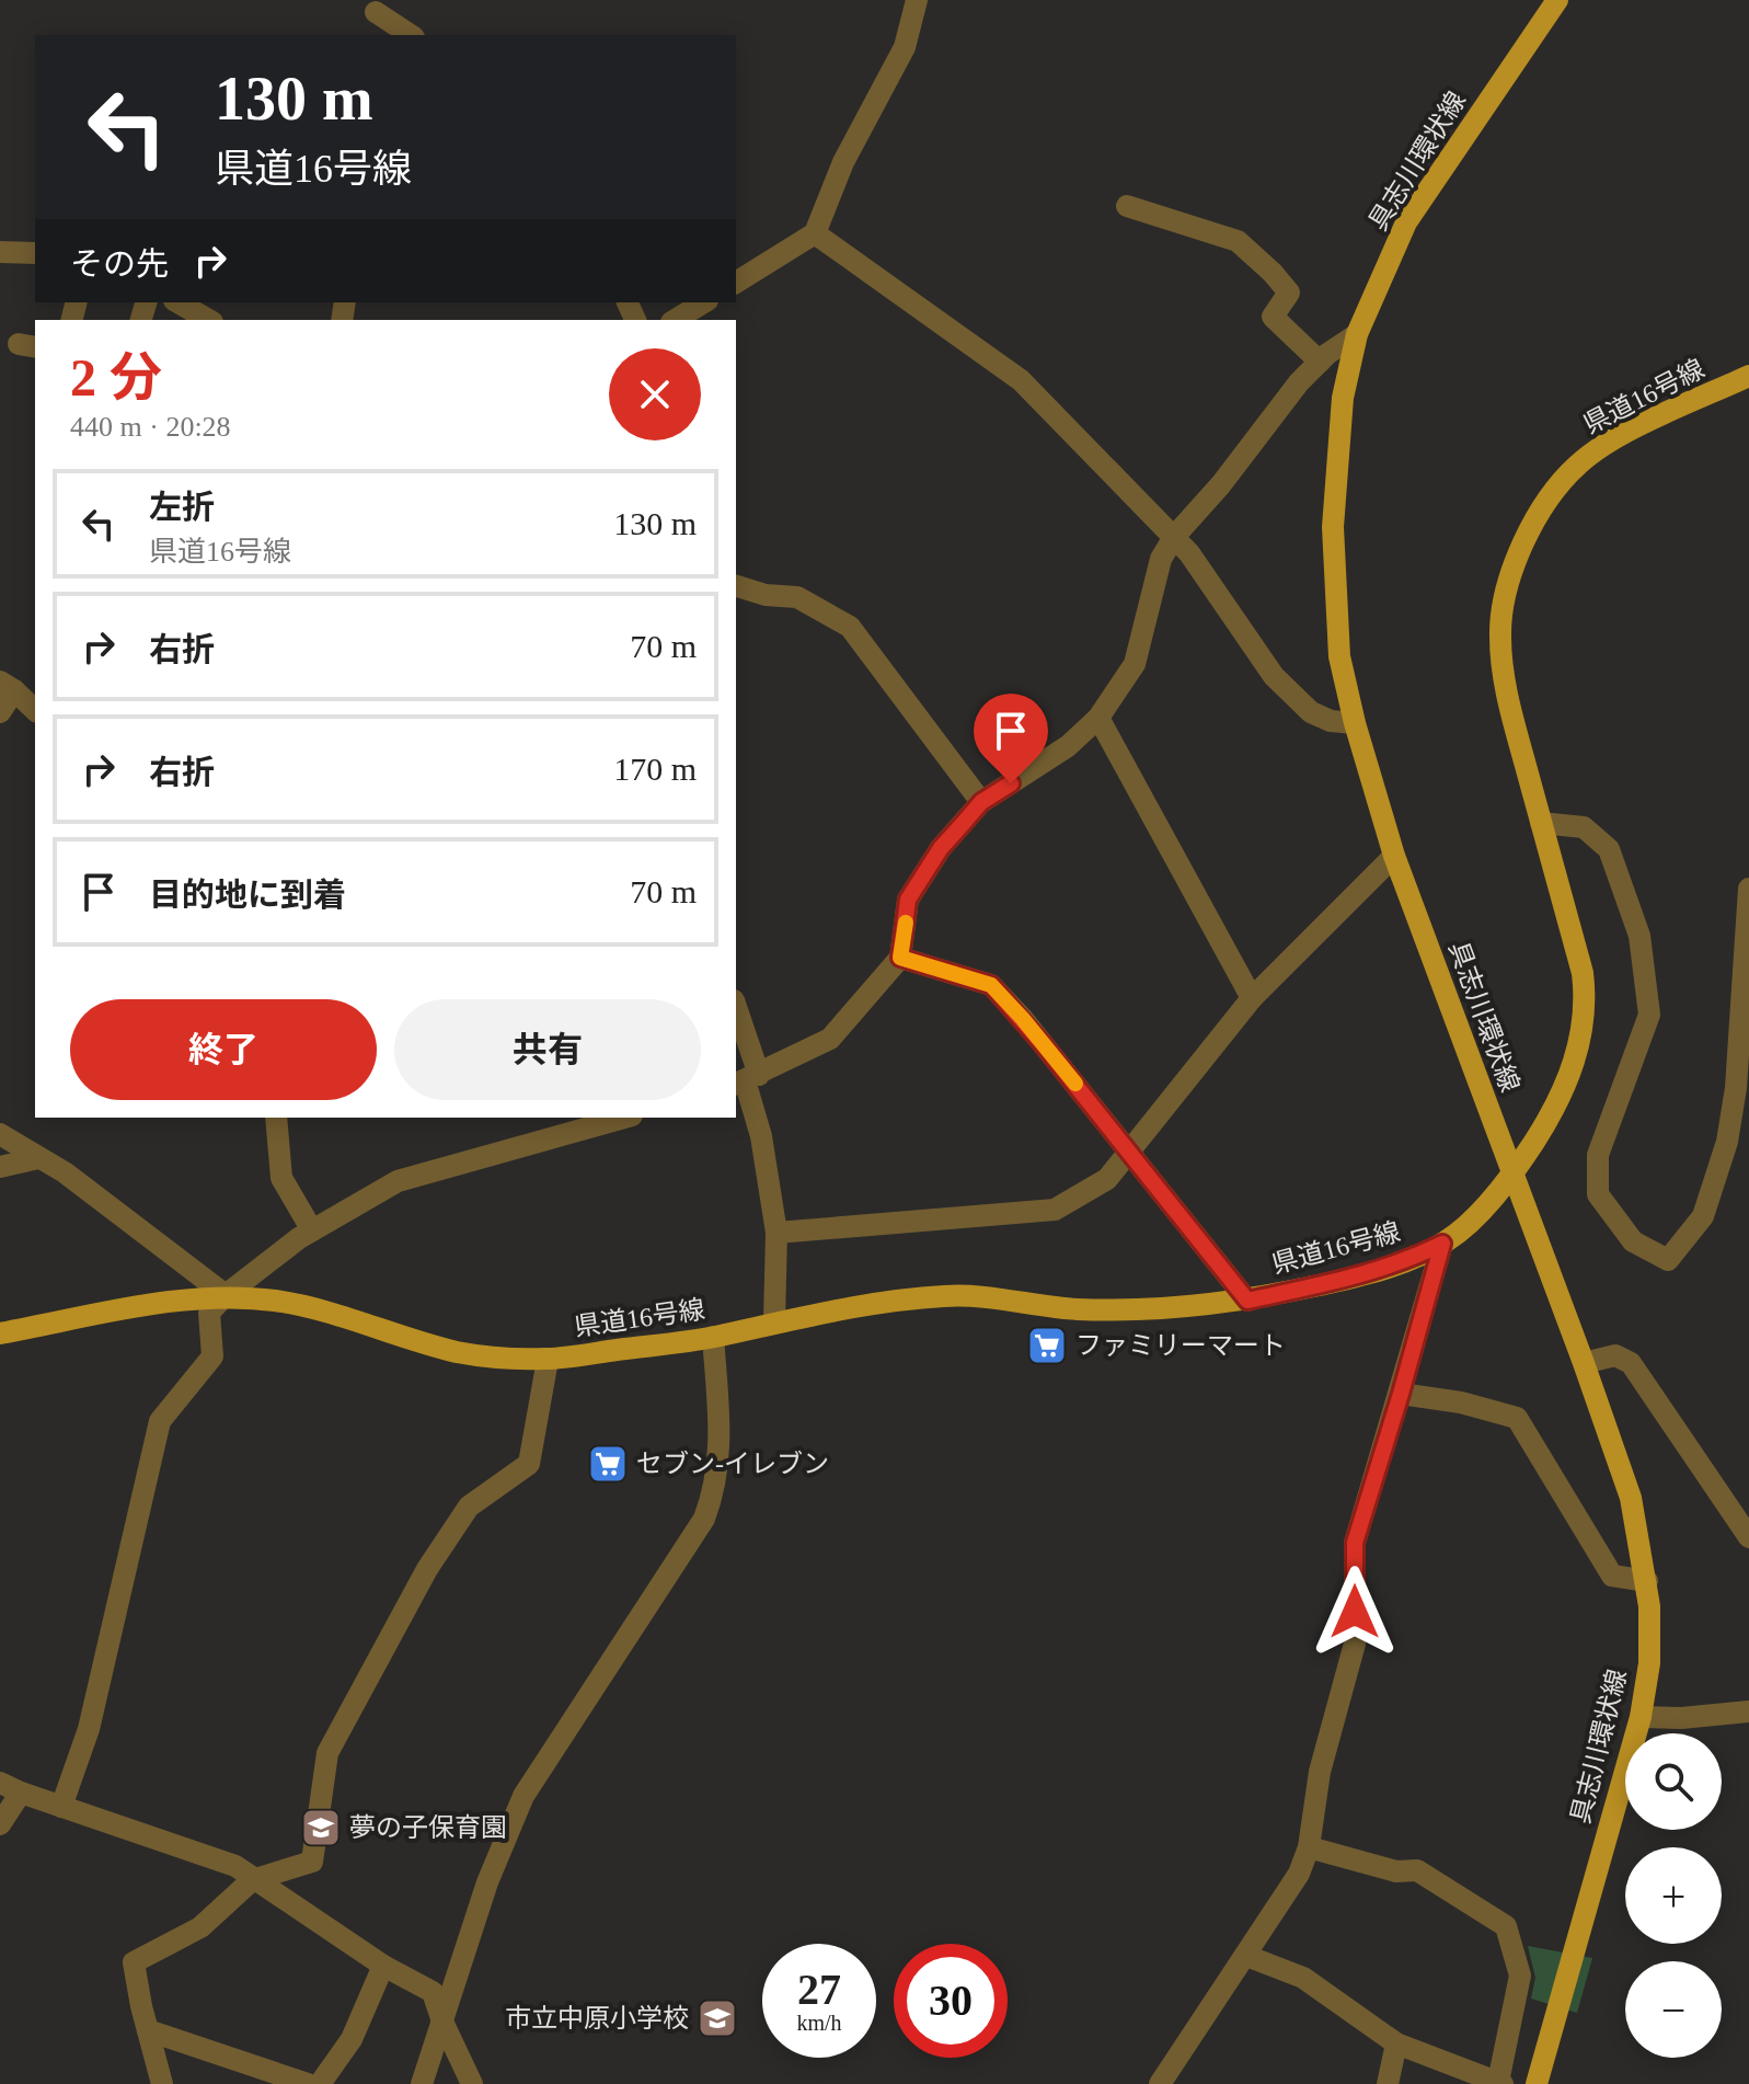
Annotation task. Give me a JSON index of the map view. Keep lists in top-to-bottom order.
{
  "streets": {
    "main road": ["具志川環状線", "県道16号線"]
  },
  "crossings": [
    ["具志川環状線", "県道16号線"]
  ],
  "places": {
    "supermarket": ["ファミリーマート", "セブン-イレブン"],
    "school or university": ["夢の子保育園", "市立中原小学校"]
  },
  "page": {
    "turn": ["130 m", "県道16号線"],
    "then": "その先",
    "heading": ["2 分", "440 m · 20:28"],
    "list": [
      {
        "name": "左折",
        "note": "県道16号線",
        "value": "130 m"
      },
      {
        "name": "右折",
        "value": "70 m"
      },
      {
        "name": "右折",
        "value": "170 m"
      },
      {
        "name": "目的地に到着",
        "value": "70 m"
      }
    ],
    "buttons": ["終了", "共有"],
    "map_buttons": ["+", "−"],
    "speed": "27 km/h",
    "limit": "30"
  }
}
